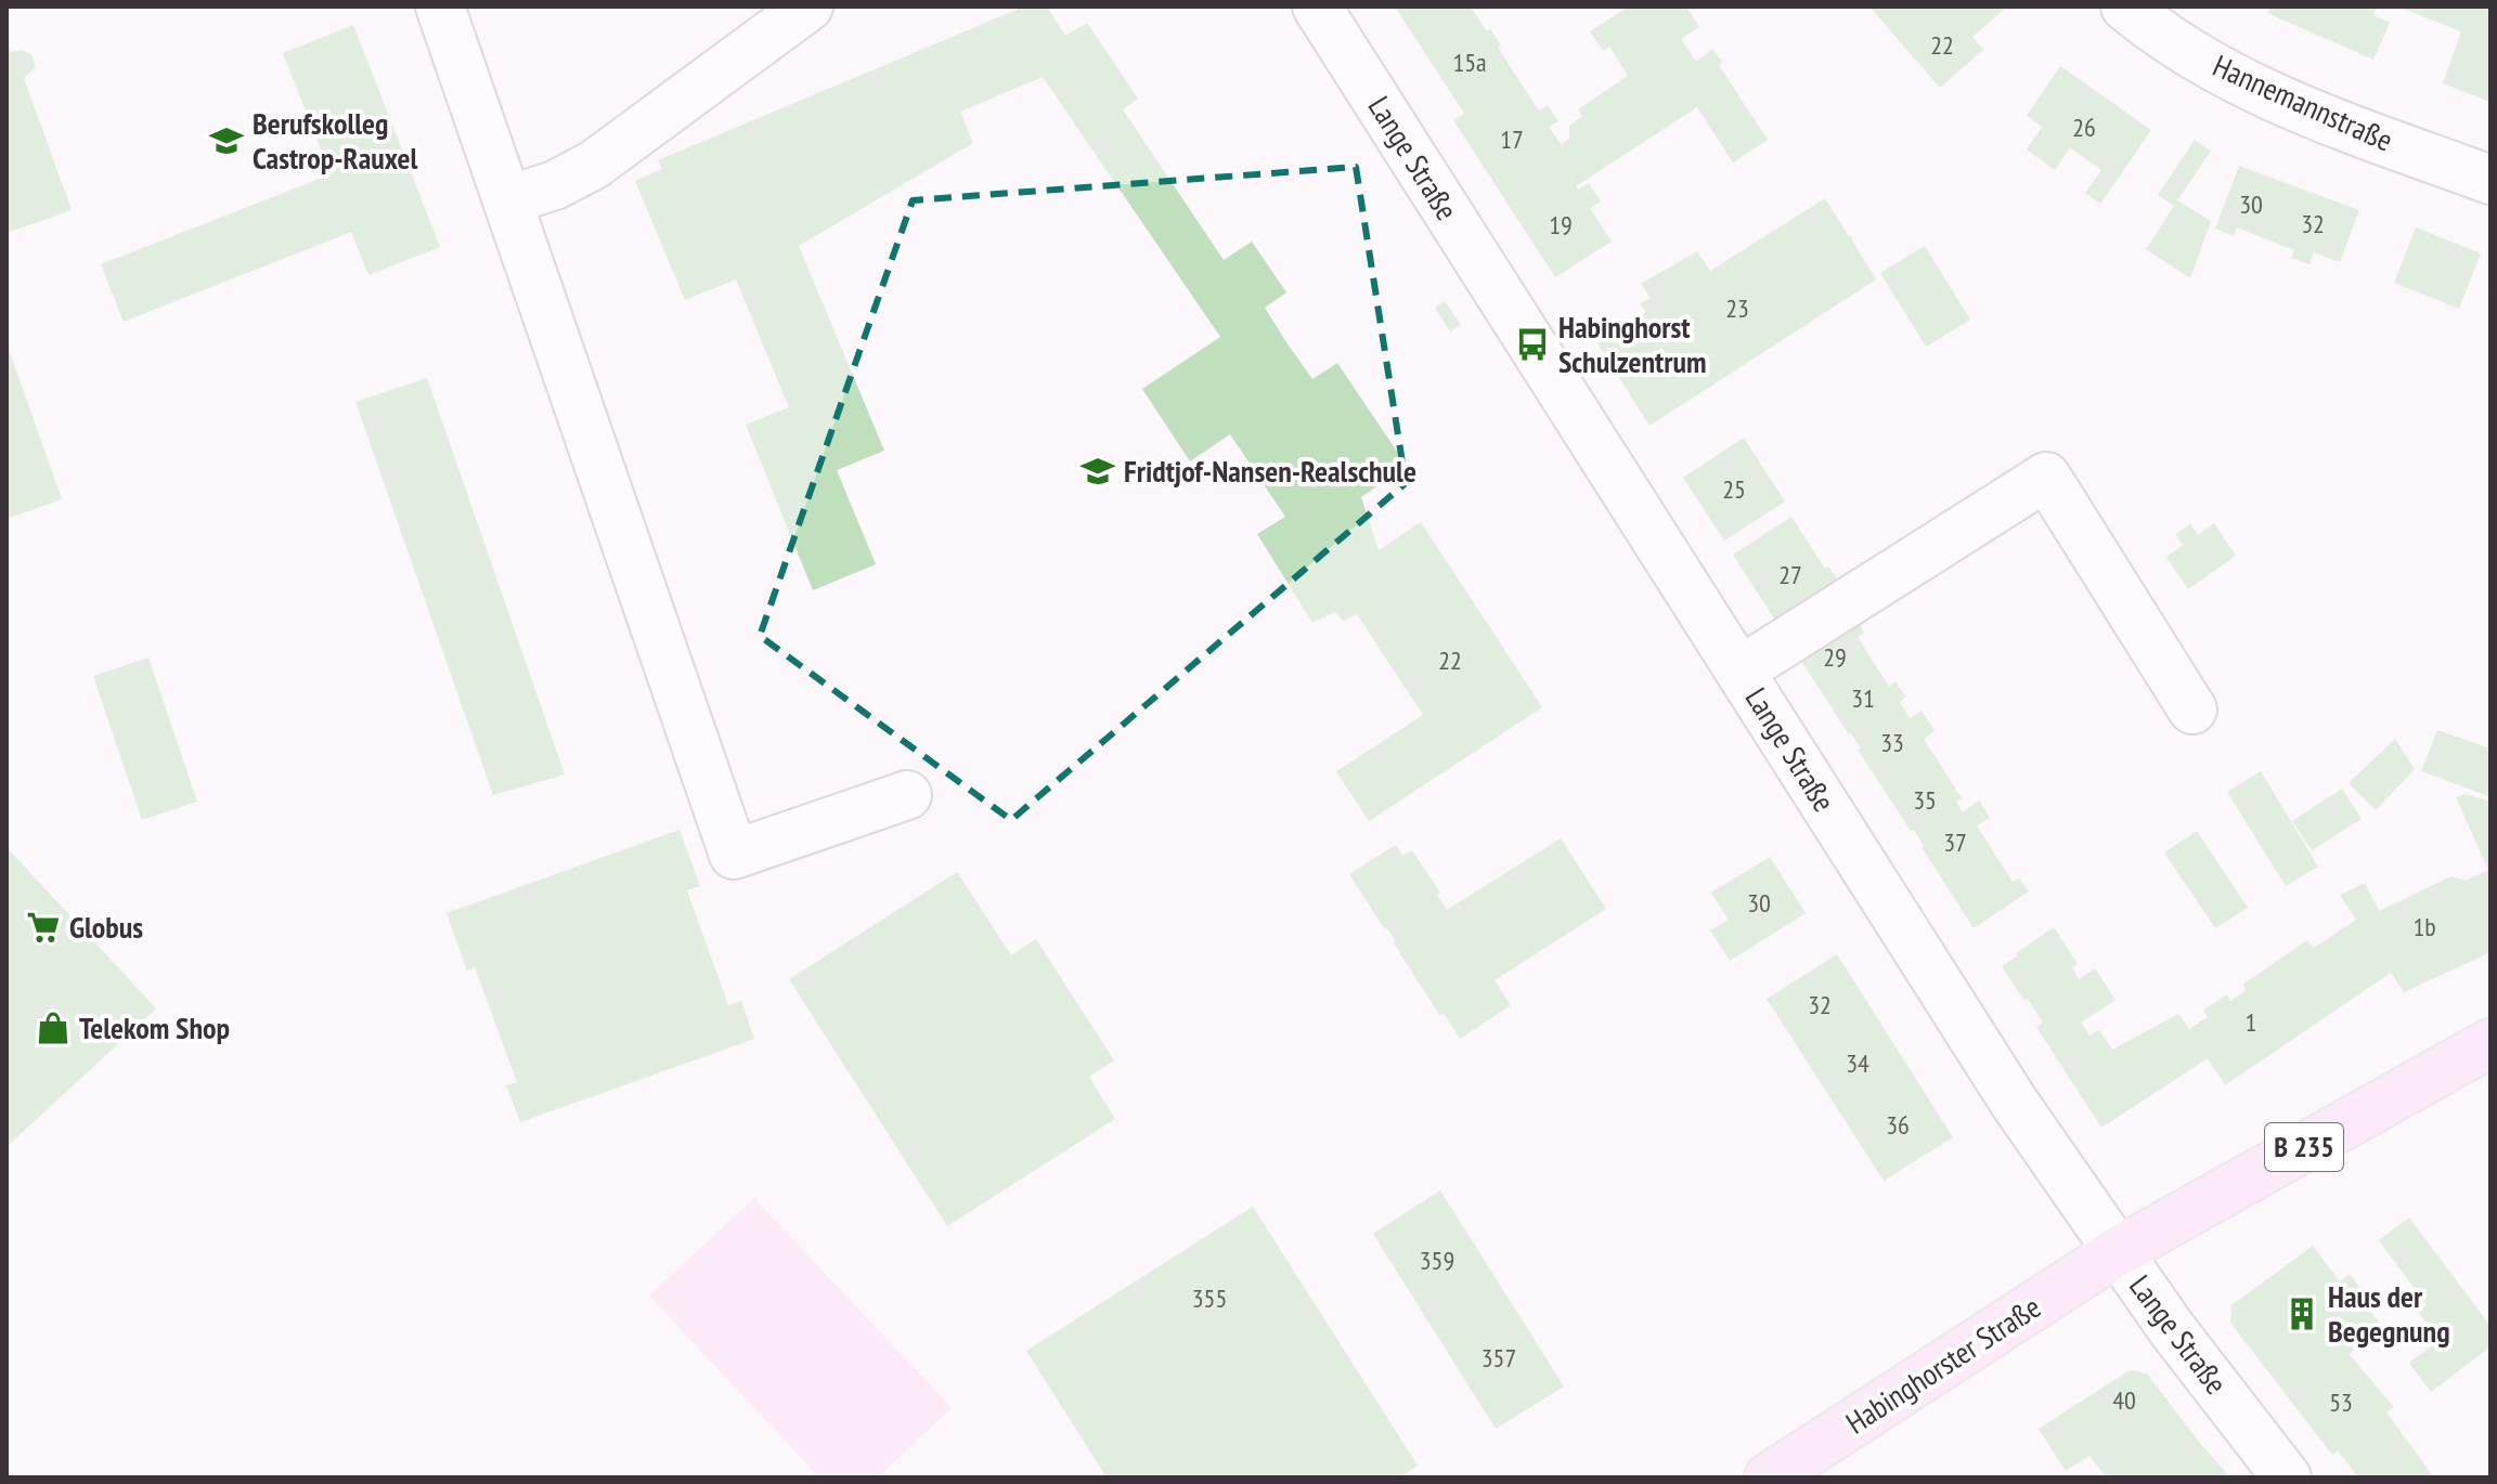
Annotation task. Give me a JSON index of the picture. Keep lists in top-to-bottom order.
{
  "streets": {
    "main road": ["B 235", "Habinghorster Straße"],
    "street": ["Hannemannstraße", "Lange Straße"]
  },
  "crossings": [
    ["Lange Straße", "B 235"],
    ["Lange Straße", "Habinghorster Straße"],
    ["B 235", "Habinghorster Straße"]
  ],
  "places": {
    "school or university": ["Berufskolleg Castrop-Rauxel", "Fridtjof-Nansen-Realschule"],
    "bus stop": ["Habinghorst Schulzentrum"],
    "supermarket": ["Globus"],
    "shop": ["Telekom Shop"],
    "building": ["Haus der Begegnung"]
  },
  "house_numbers": [
    "22",
    "15a",
    "26",
    "17",
    "30",
    "32",
    "19",
    "23",
    "25",
    "27",
    "29",
    "22",
    "31",
    "33",
    "35",
    "37",
    "30",
    "1b",
    "32",
    "1",
    "34",
    "36",
    "359",
    "355",
    "357",
    "40",
    "53"
  ]
}
